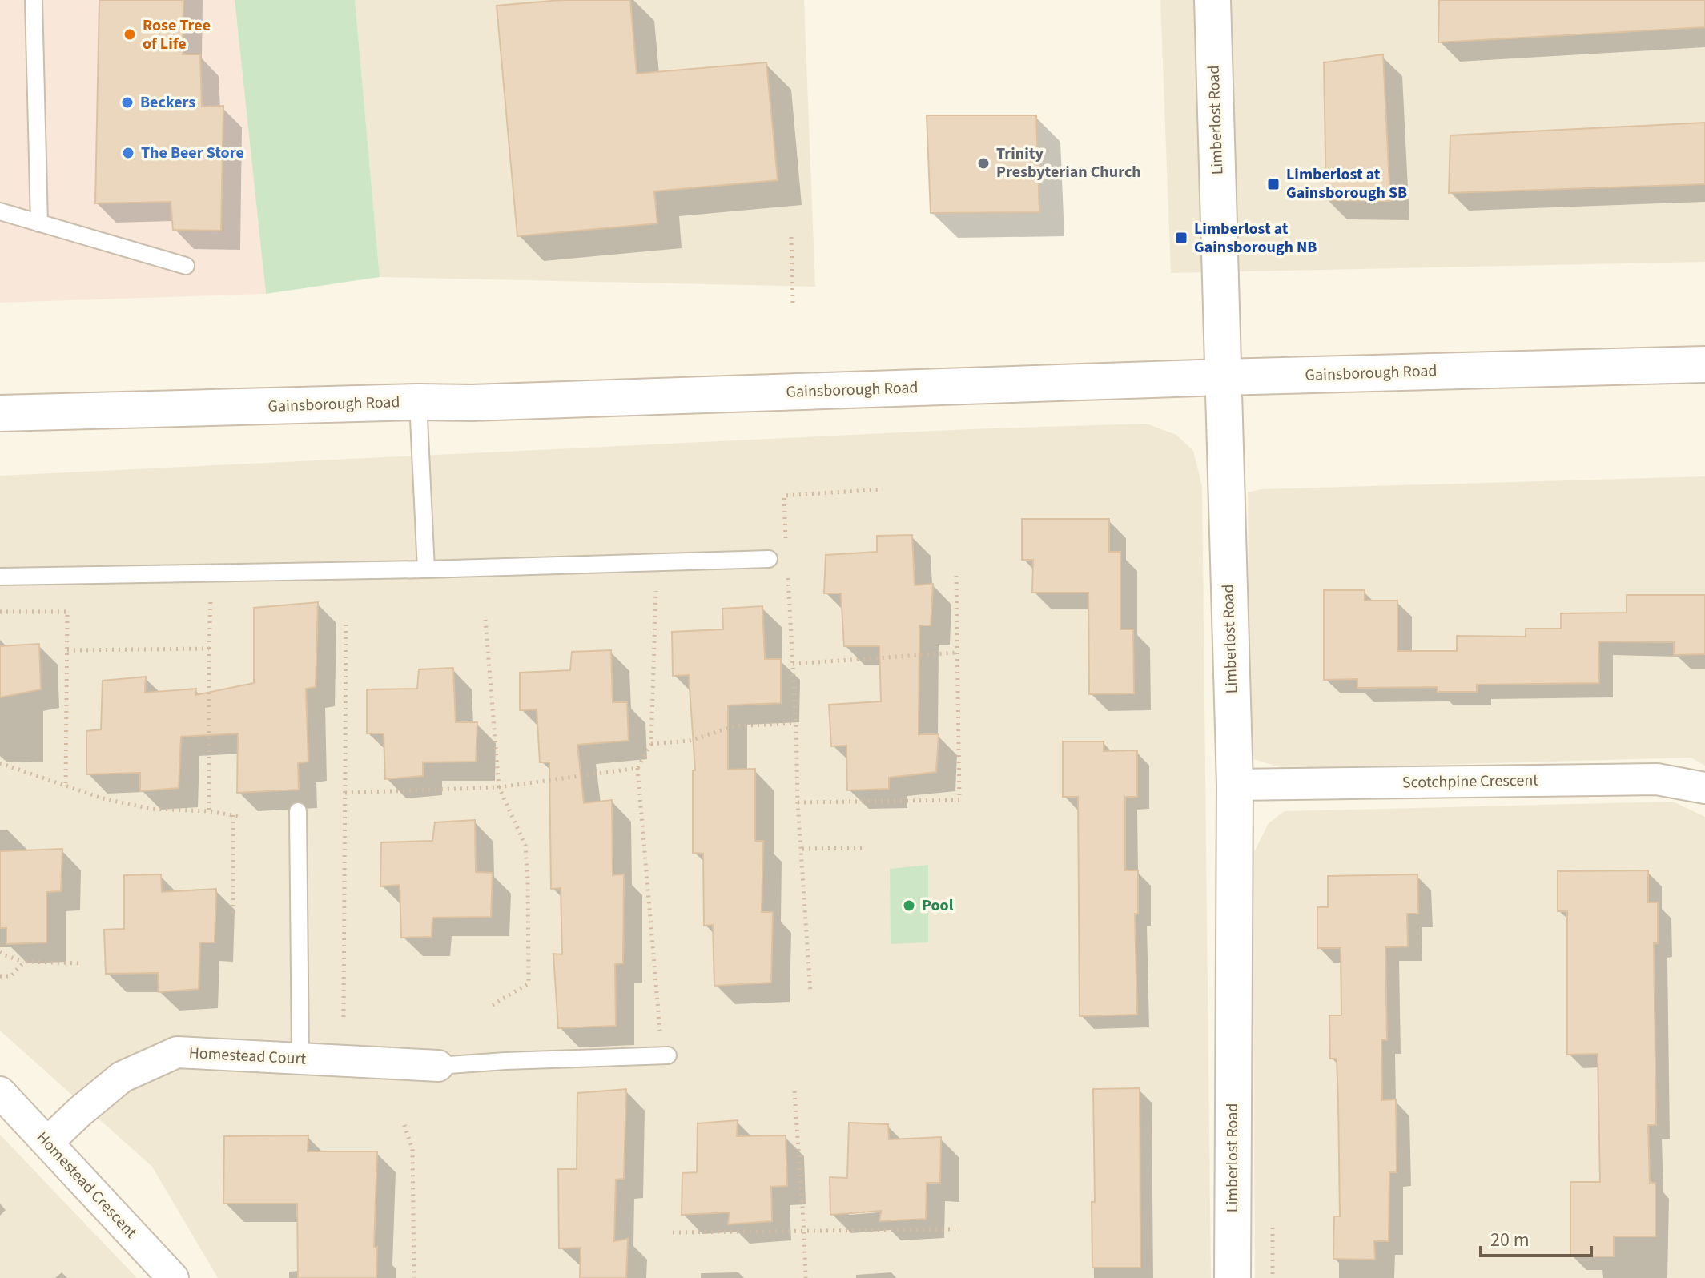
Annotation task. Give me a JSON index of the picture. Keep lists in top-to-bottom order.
{
  "streets": {
    "main road": ["Limberlost Road", "Gainsborough Road"],
    "street": ["Scotchpine Crescent", "Homestead Court", "Homestead Crescent"]
  },
  "crossings": [
    ["Limberlost Road", "Gainsborough Road"],
    ["Limberlost Road", "Scotchpine Crescent"],
    ["Homestead Court", "Homestead Crescent"]
  ],
  "places": {
    "other": [
      "Rose Tree of Life",
      "Beckers",
      "The Beer Store",
      "Trinity Presbyterian Church",
      "Pool"
    ],
    "transit": ["Limberlost at Gainsborough SB", "Limberlost at Gainsborough NB"]
  },
  "scale_bar": "20 m"
}
